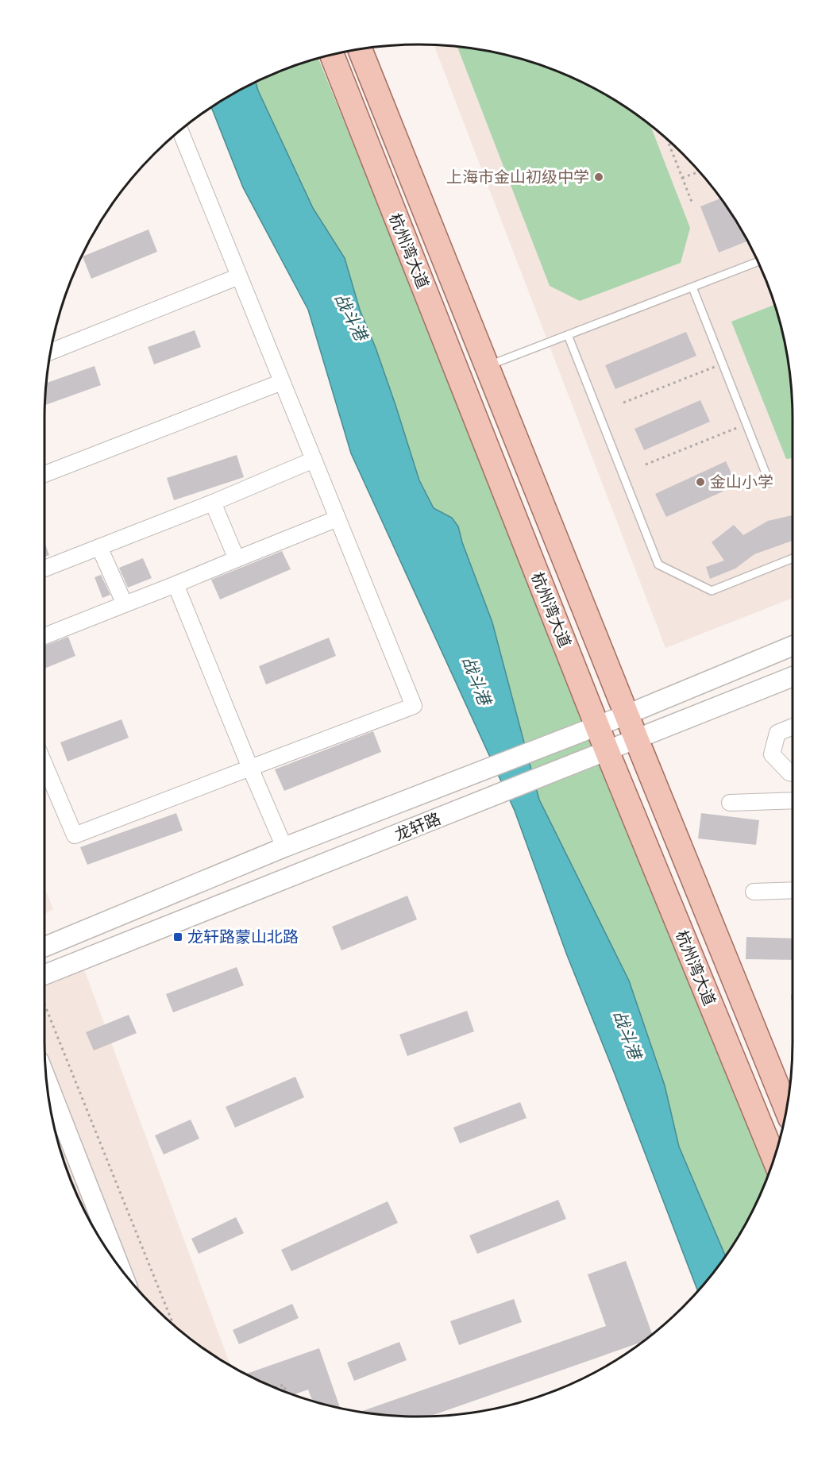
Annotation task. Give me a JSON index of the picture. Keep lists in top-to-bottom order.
{
  "streets": {
    "main road": ["杭州湾大道"],
    "street": ["龙轩路"]
  },
  "crossings": [
    ["杭州湾大道", "龙轩路"]
  ],
  "water": ["战斗港"],
  "places": {
    "other": ["上海市金山初级中学", "金山小学"],
    "transit": ["龙轩路蒙山北路"]
  }
}
